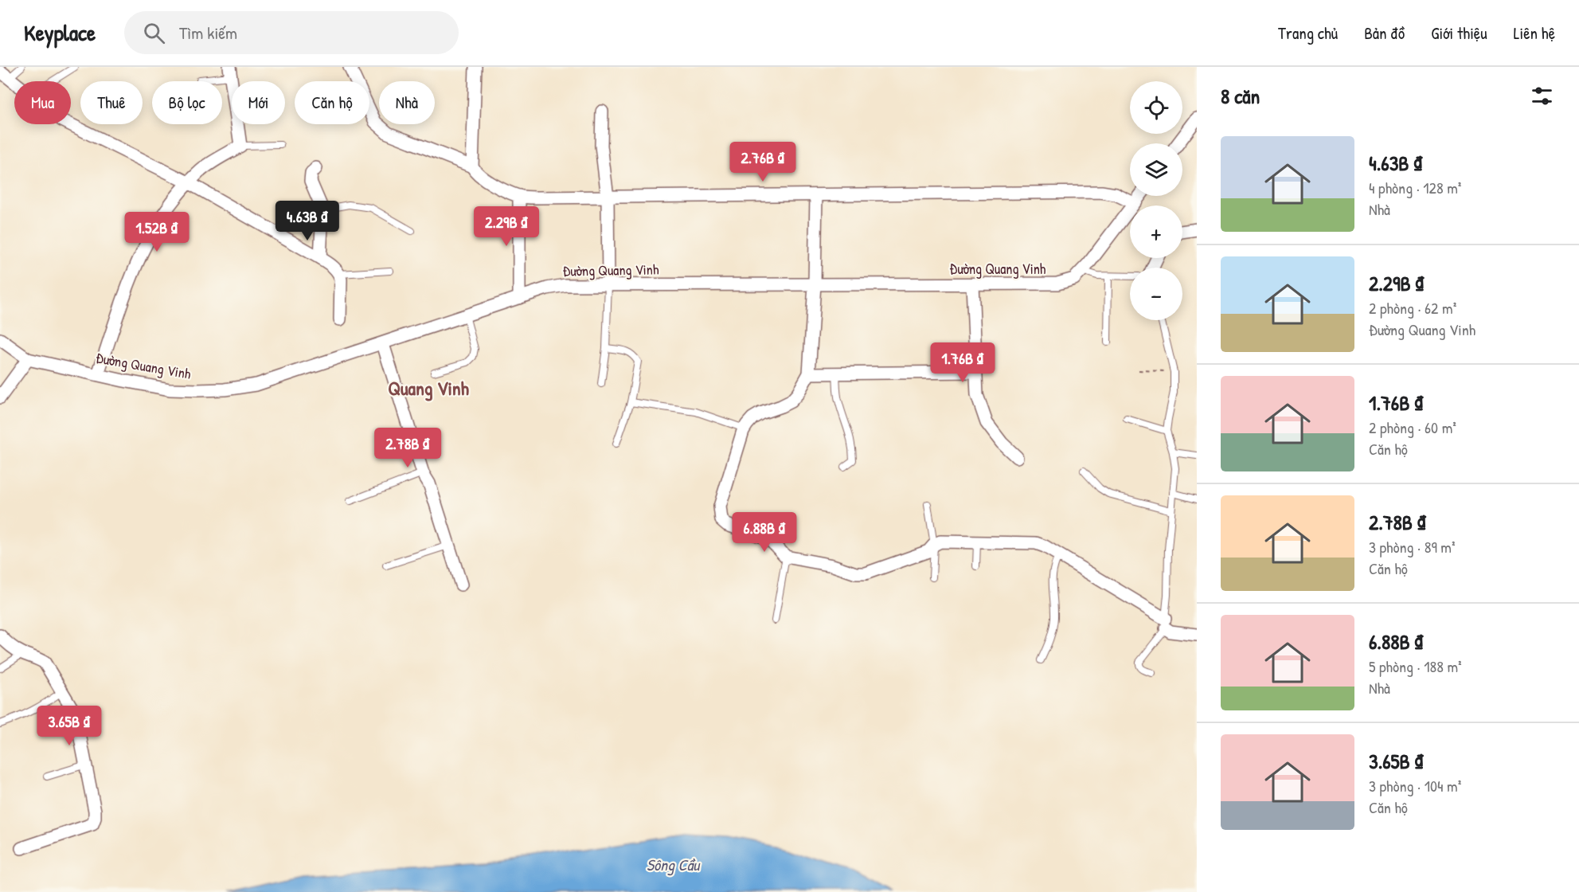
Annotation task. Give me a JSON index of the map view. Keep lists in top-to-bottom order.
{
  "streets": {
    "street": ["Đường Quang Vinh"]
  },
  "districts": ["Quang Vinh"],
  "water": ["Sông Cầu"],
  "page": {
    "header": "Keyplace",
    "search": "Tìm kiếm",
    "nav": [
      "Trang chủ",
      "Bản đồ",
      "Giới thiệu",
      "Liên hệ"
    ],
    "heading": "8 căn",
    "map_buttons": ["+", "−"],
    "chip": [
      "Mua",
      "Thuê",
      "Bộ lọc",
      "Mới",
      "Căn hộ",
      "Nhà"
    ],
    "list": [
      {
        "name": "4.63B ₫",
        "note": "4 phòng · 128 m² · Nhà"
      },
      {
        "name": "2.29B ₫",
        "note": "2 phòng · 62 m² · Đường Quang Vinh"
      },
      {
        "name": "1.76B ₫",
        "note": "2 phòng · 60 m² · Căn hộ"
      },
      {
        "name": "2.78B ₫",
        "note": "3 phòng · 89 m² · Căn hộ"
      },
      {
        "name": "6.88B ₫",
        "note": "5 phòng · 188 m² · Nhà"
      },
      {
        "name": "3.65B ₫",
        "note": "3 phòng · 104 m² · Căn hộ"
      }
    ],
    "price": [
      "2.76B ₫",
      "4.63B ₫",
      "2.29B ₫",
      "1.52B ₫",
      "1.76B ₫",
      "2.78B ₫",
      "6.88B ₫",
      "3.65B ₫"
    ]
  }
}
